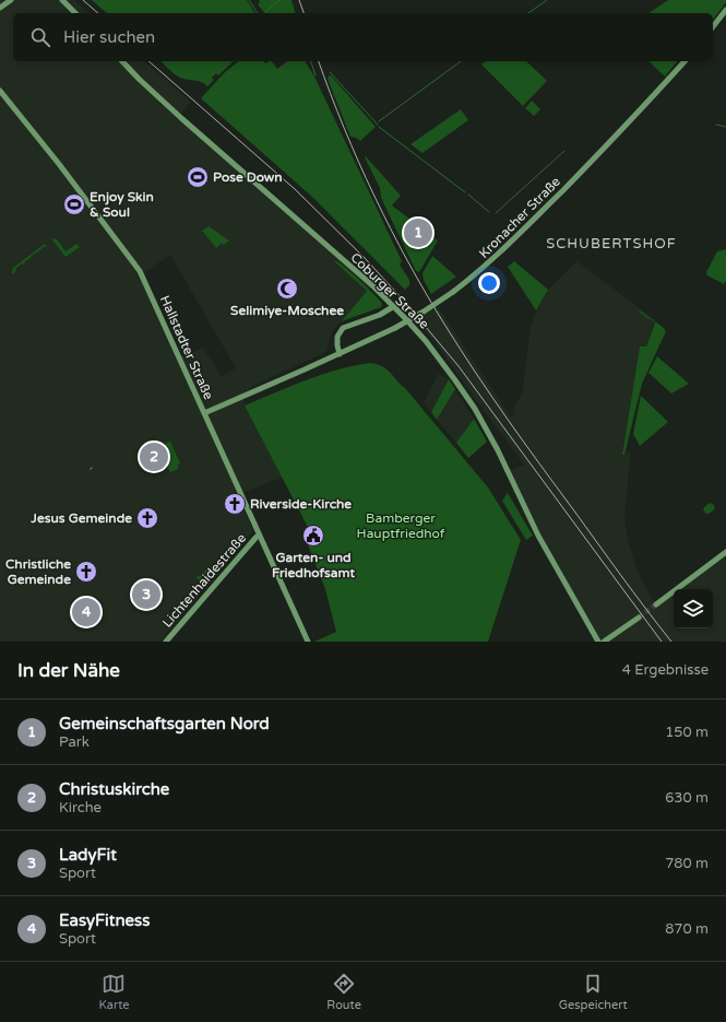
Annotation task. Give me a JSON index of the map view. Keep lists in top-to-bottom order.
{
  "streets": {
    "street": [
      "Kronacher Straße",
      "Coburger Straße",
      "Hallstadter Straße",
      "Lichtenhaidestraße"
    ]
  },
  "crossings": [
    ["Kronacher Straße", "Hallstadter Straße"],
    ["Hallstadter Straße", "Lichtenhaidestraße"]
  ],
  "districts": ["SCHUBERTSHOF"],
  "parks": ["Bamberger Hauptfriedhof"],
  "places": {
    "sports": ["Pose Down", "Enjoy Skin & Soul"],
    "mosque": ["Selimiye-Moschee"],
    "church": ["Riverside-Kirche", "Jesus Gemeinde", "Christliche Gemeinde"],
    "public building": ["Garten- und Friedhofsamt"]
  },
  "page": {
    "search": "Hier suchen",
    "pins": [
      "1",
      "2",
      "3",
      "4"
    ],
    "heading": ["In der Nähe", "4 Ergebnisse"],
    "list": [
      {
        "mark": "1",
        "name": "Gemeinschaftsgarten Nord",
        "note": "Park",
        "value": "150 m"
      },
      {
        "mark": "2",
        "name": "Christuskirche",
        "note": "Kirche",
        "value": "630 m"
      },
      {
        "mark": "3",
        "name": "LadyFit",
        "note": "Sport",
        "value": "780 m"
      },
      {
        "mark": "4",
        "name": "EasyFitness",
        "note": "Sport",
        "value": "870 m"
      }
    ],
    "nav": ["Karte", "Route", "Gespeichert"]
  }
}
